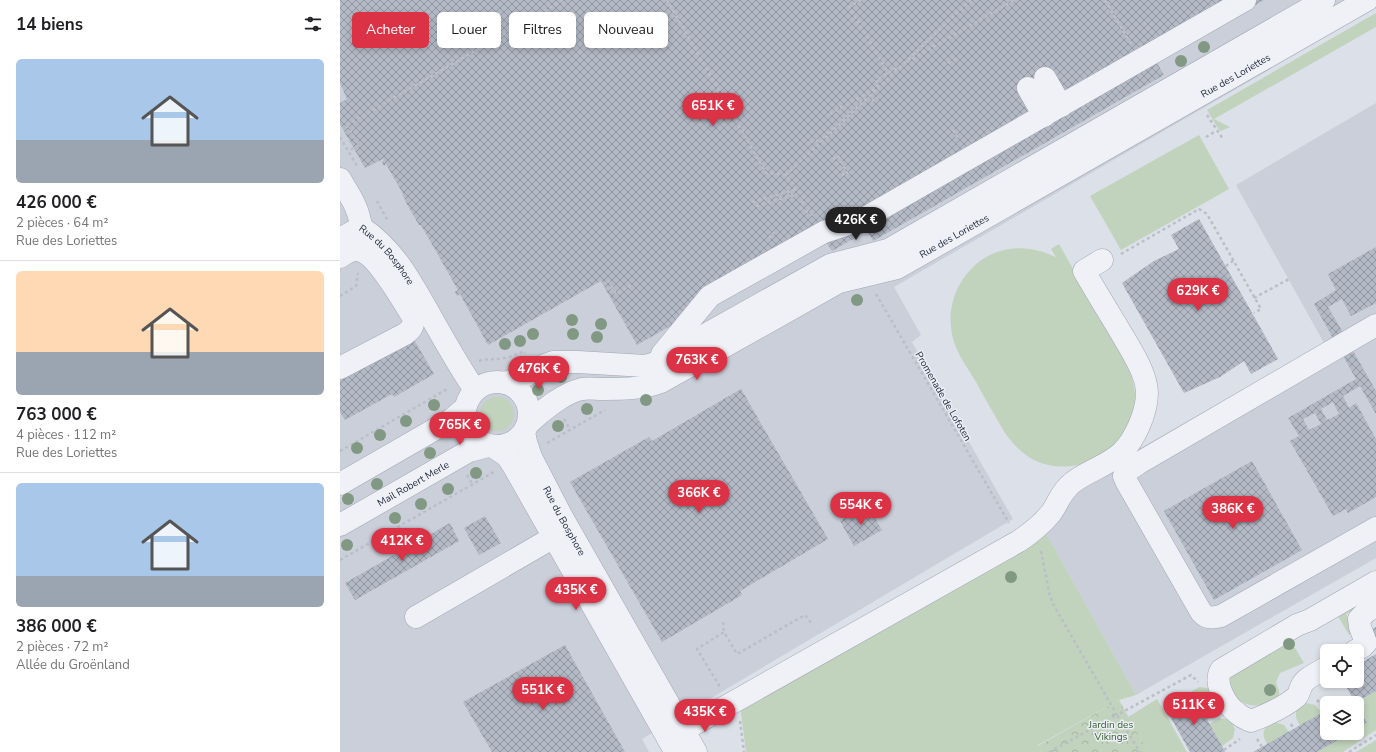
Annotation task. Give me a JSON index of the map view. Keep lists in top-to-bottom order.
{
  "streets": {
    "street": ["Rue des Loriettes", "Rue du Bosphore", "Mail Robert Merle"],
    "path": ["Promenade de Lofoten"]
  },
  "crossings": [
    ["Rue des Loriettes", "Rue du Bosphore"],
    ["Rue des Loriettes", "Promenade de Lofoten"],
    ["Rue des Loriettes", "Mail Robert Merle"],
    ["Rue du Bosphore", "Mail Robert Merle"]
  ],
  "parks": ["Jardin des Vikings"],
  "page": {
    "heading": "14 biens",
    "chip": [
      "Acheter",
      "Louer",
      "Filtres",
      "Nouveau"
    ],
    "list": [
      {
        "name": "426 000 €",
        "note": "2 pièces · 64 m² · Rue des Loriettes"
      },
      {
        "name": "763 000 €",
        "note": "4 pièces · 112 m² · Rue des Loriettes"
      },
      {
        "name": "386 000 €",
        "note": "2 pièces · 72 m² · Allée du Groënland"
      }
    ],
    "price": [
      "651K €",
      "426K €",
      "629K €",
      "763K €",
      "476K €",
      "765K €",
      "366K €",
      "554K €",
      "386K €",
      "412K €",
      "435K €",
      "551K €",
      "511K €",
      "435K €"
    ]
  }
}
